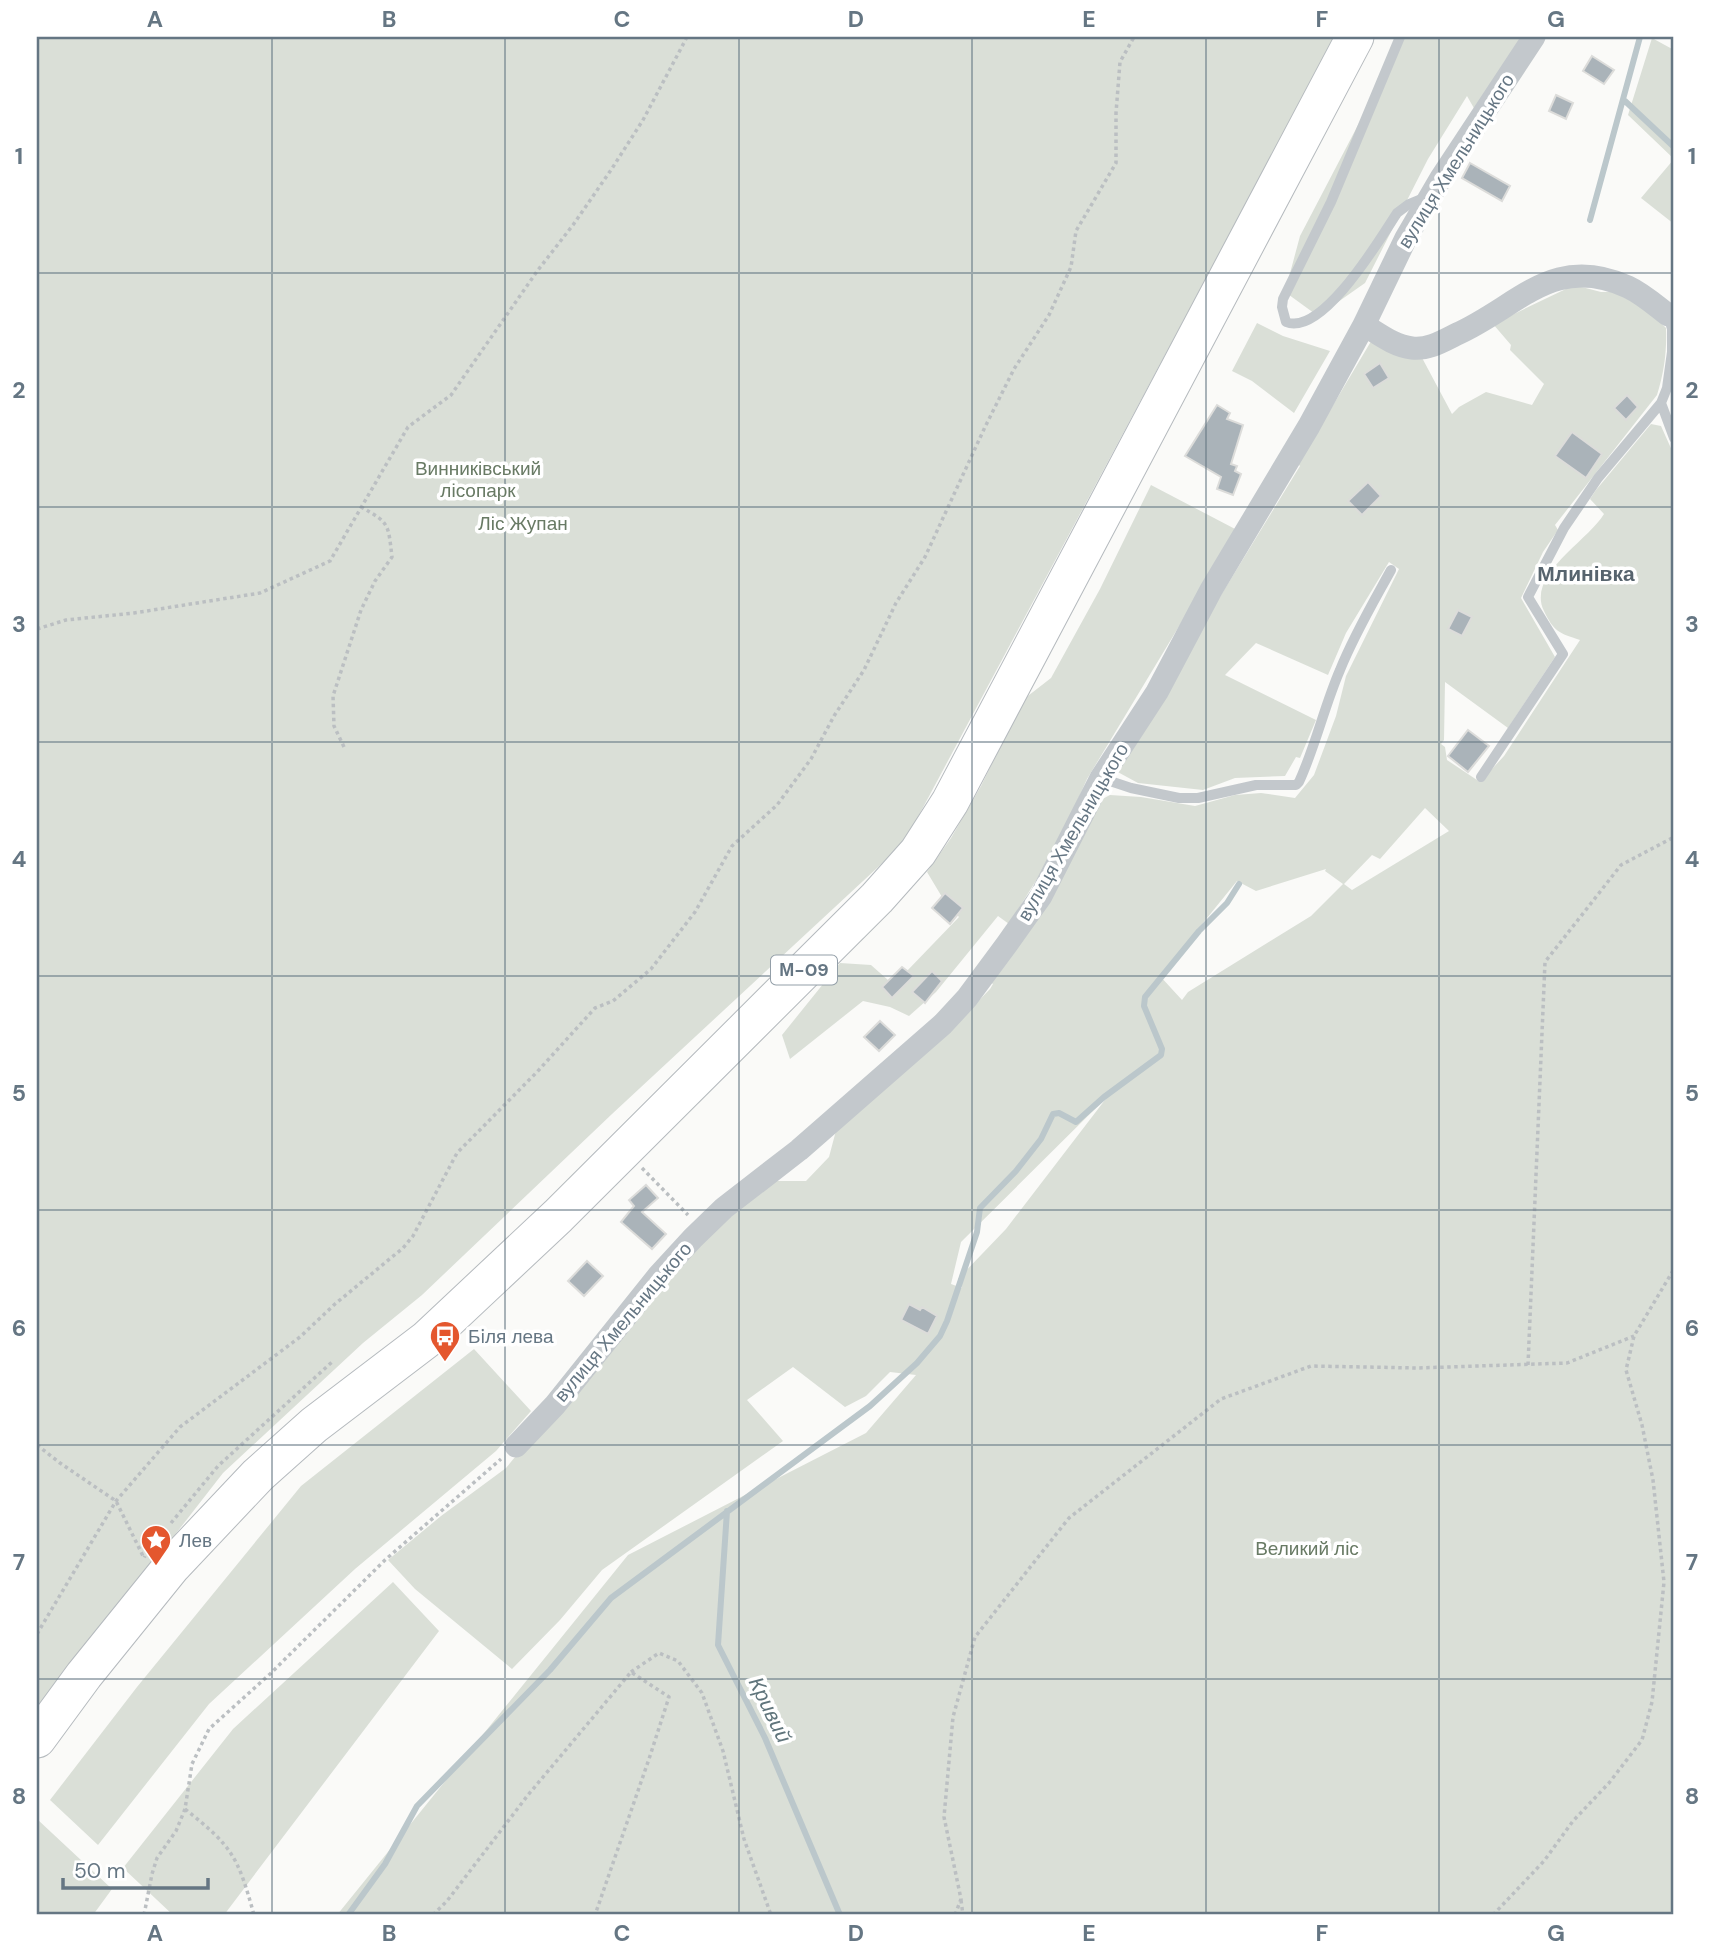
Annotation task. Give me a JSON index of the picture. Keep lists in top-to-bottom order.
{
  "streets": {
    "main road": ["М-09"],
    "street": ["вулиця Хмельницького"]
  },
  "districts": ["Млинівка"],
  "water": ["Кривий"],
  "parks": ["Винниківський лісопарк", "Ліс Жупан", "Великий ліс"],
  "places": {
    "bus stop": ["Бiля лева"],
    "place": ["Лев"]
  },
  "scale_bar": "50 m",
  "grid": {
    "columns": [
      "A",
      "B",
      "C",
      "D",
      "E",
      "F",
      "G"
    ],
    "rows": [
      "1",
      "2",
      "3",
      "4",
      "5",
      "6",
      "7",
      "8"
    ]
  }
}
